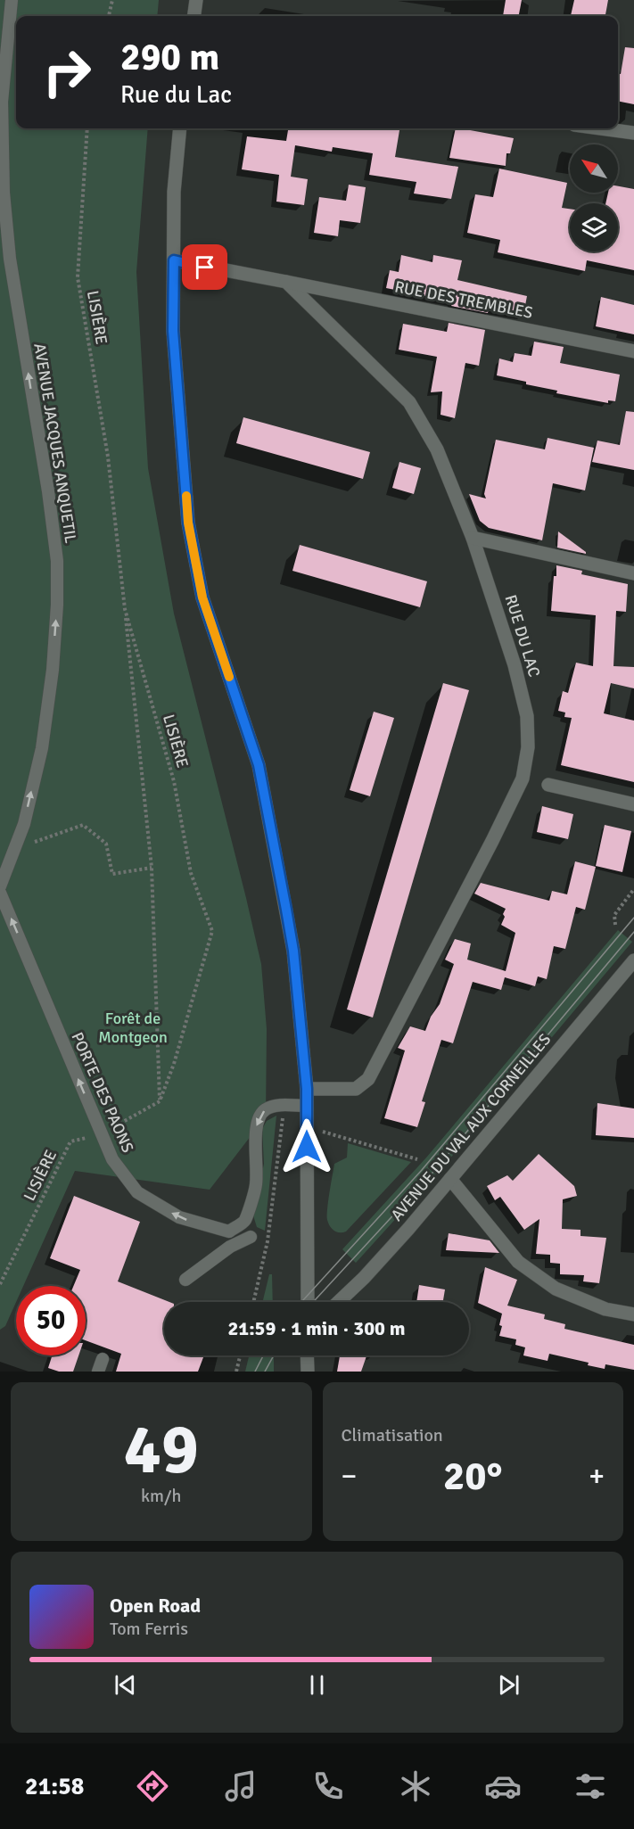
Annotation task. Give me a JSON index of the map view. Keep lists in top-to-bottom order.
{
  "streets": {
    "street": ["RUE DES TREMBLES", "RUE DU LAC", "AVENUE DU VAL AUX CORNEILLES"],
    "lane": ["AVENUE JACQUES ANQUETIL", "PORTE DES PAONS"],
    "path": ["LISIÈRE"]
  },
  "crossings": [
    ["RUE DES TREMBLES", "RUE DU LAC"],
    ["LISIÈRE", "PORTE DES PAONS"]
  ],
  "one_way": ["AVENUE JACQUES ANQUETIL"],
  "parks": ["Forêt de Montgeon"],
  "north": "top left",
  "page": {
    "turn": ["290 m", "Rue du Lac"],
    "limit": "50",
    "trip": "21:59 · 1 min · 300 m",
    "tile": [
      ["49", "km/h"],
      "Climatisation"
    ],
    "heat": ["−", "20°", "+"],
    "song": ["Open Road", "Tom Ferris"],
    "tabs": "21:58"
  }
}
